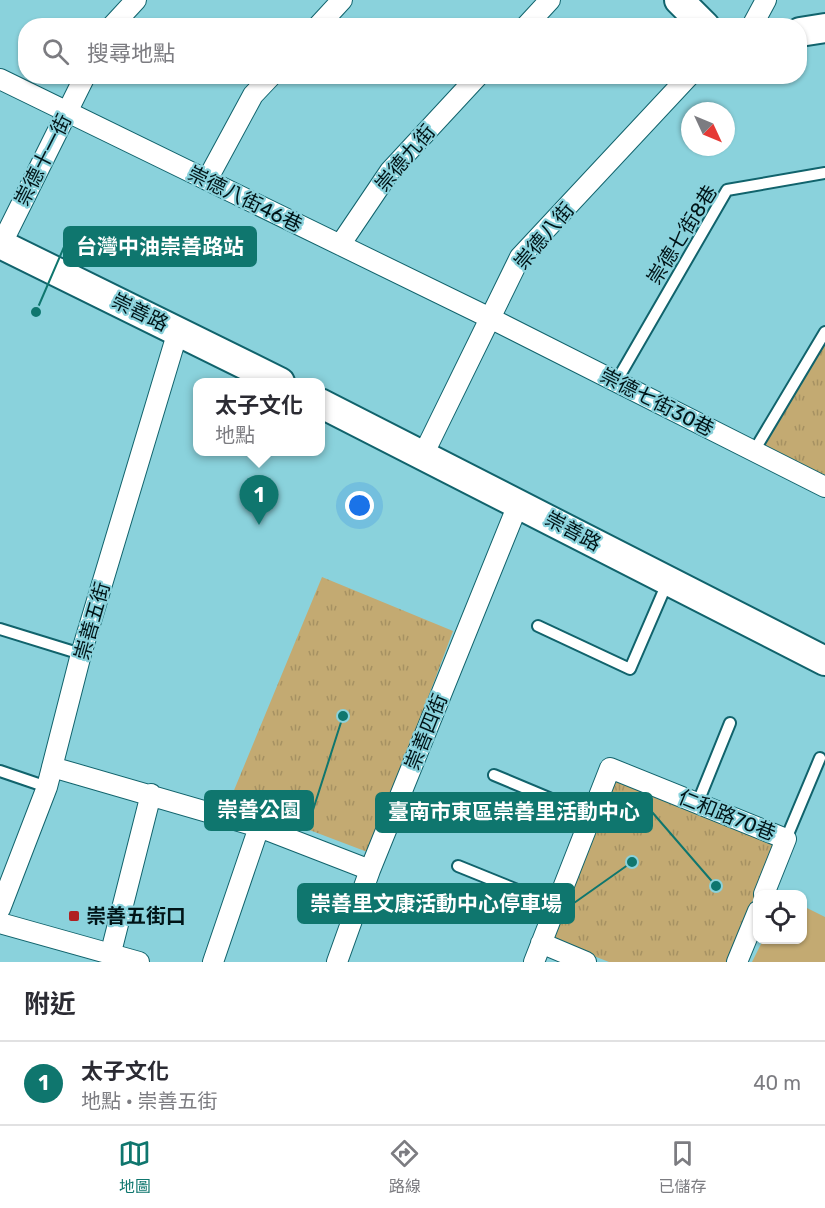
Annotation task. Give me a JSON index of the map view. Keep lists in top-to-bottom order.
{
  "streets": {
    "street": [
      "崇德九街",
      "崇德十一街",
      "崇德八街46巷",
      "崇德八街",
      "崇善路",
      "崇德七街30巷",
      "崇善五街",
      "崇善四街",
      "仁和路70巷"
    ],
    "lane": ["崇德七街8巷"]
  },
  "crossings": [
    ["崇德九街", "崇德八街46巷"],
    ["崇德十一街", "崇德八街46巷"],
    ["崇德十一街", "崇善路"],
    ["崇德八街46巷", "崇德八街"],
    ["崇德八街46巷", "崇德七街30巷"],
    ["崇德七街8巷", "崇德七街30巷"],
    ["崇德八街", "崇善路"],
    ["崇德八街", "崇德七街30巷"],
    ["崇善路", "崇善五街"],
    ["崇善路", "崇善四街"]
  ],
  "places": {
    "other": [
      "台灣中油崇善路站",
      "崇善公園",
      "崇善里文康活動中心停車場",
      "臺南市東區崇善里活動中心"
    ],
    "transit": ["崇善五街口"]
  },
  "north": "bottom right",
  "page": {
    "search": "搜尋地點",
    "popup": ["太子文化", "地點"],
    "pins": "1",
    "heading": "附近",
    "list": [
      {
        "mark": "1",
        "name": "太子文化",
        "note": "地點 · 崇善五街",
        "value": "40 m"
      }
    ],
    "nav": ["地圖", "路線", "已儲存"]
  }
}
